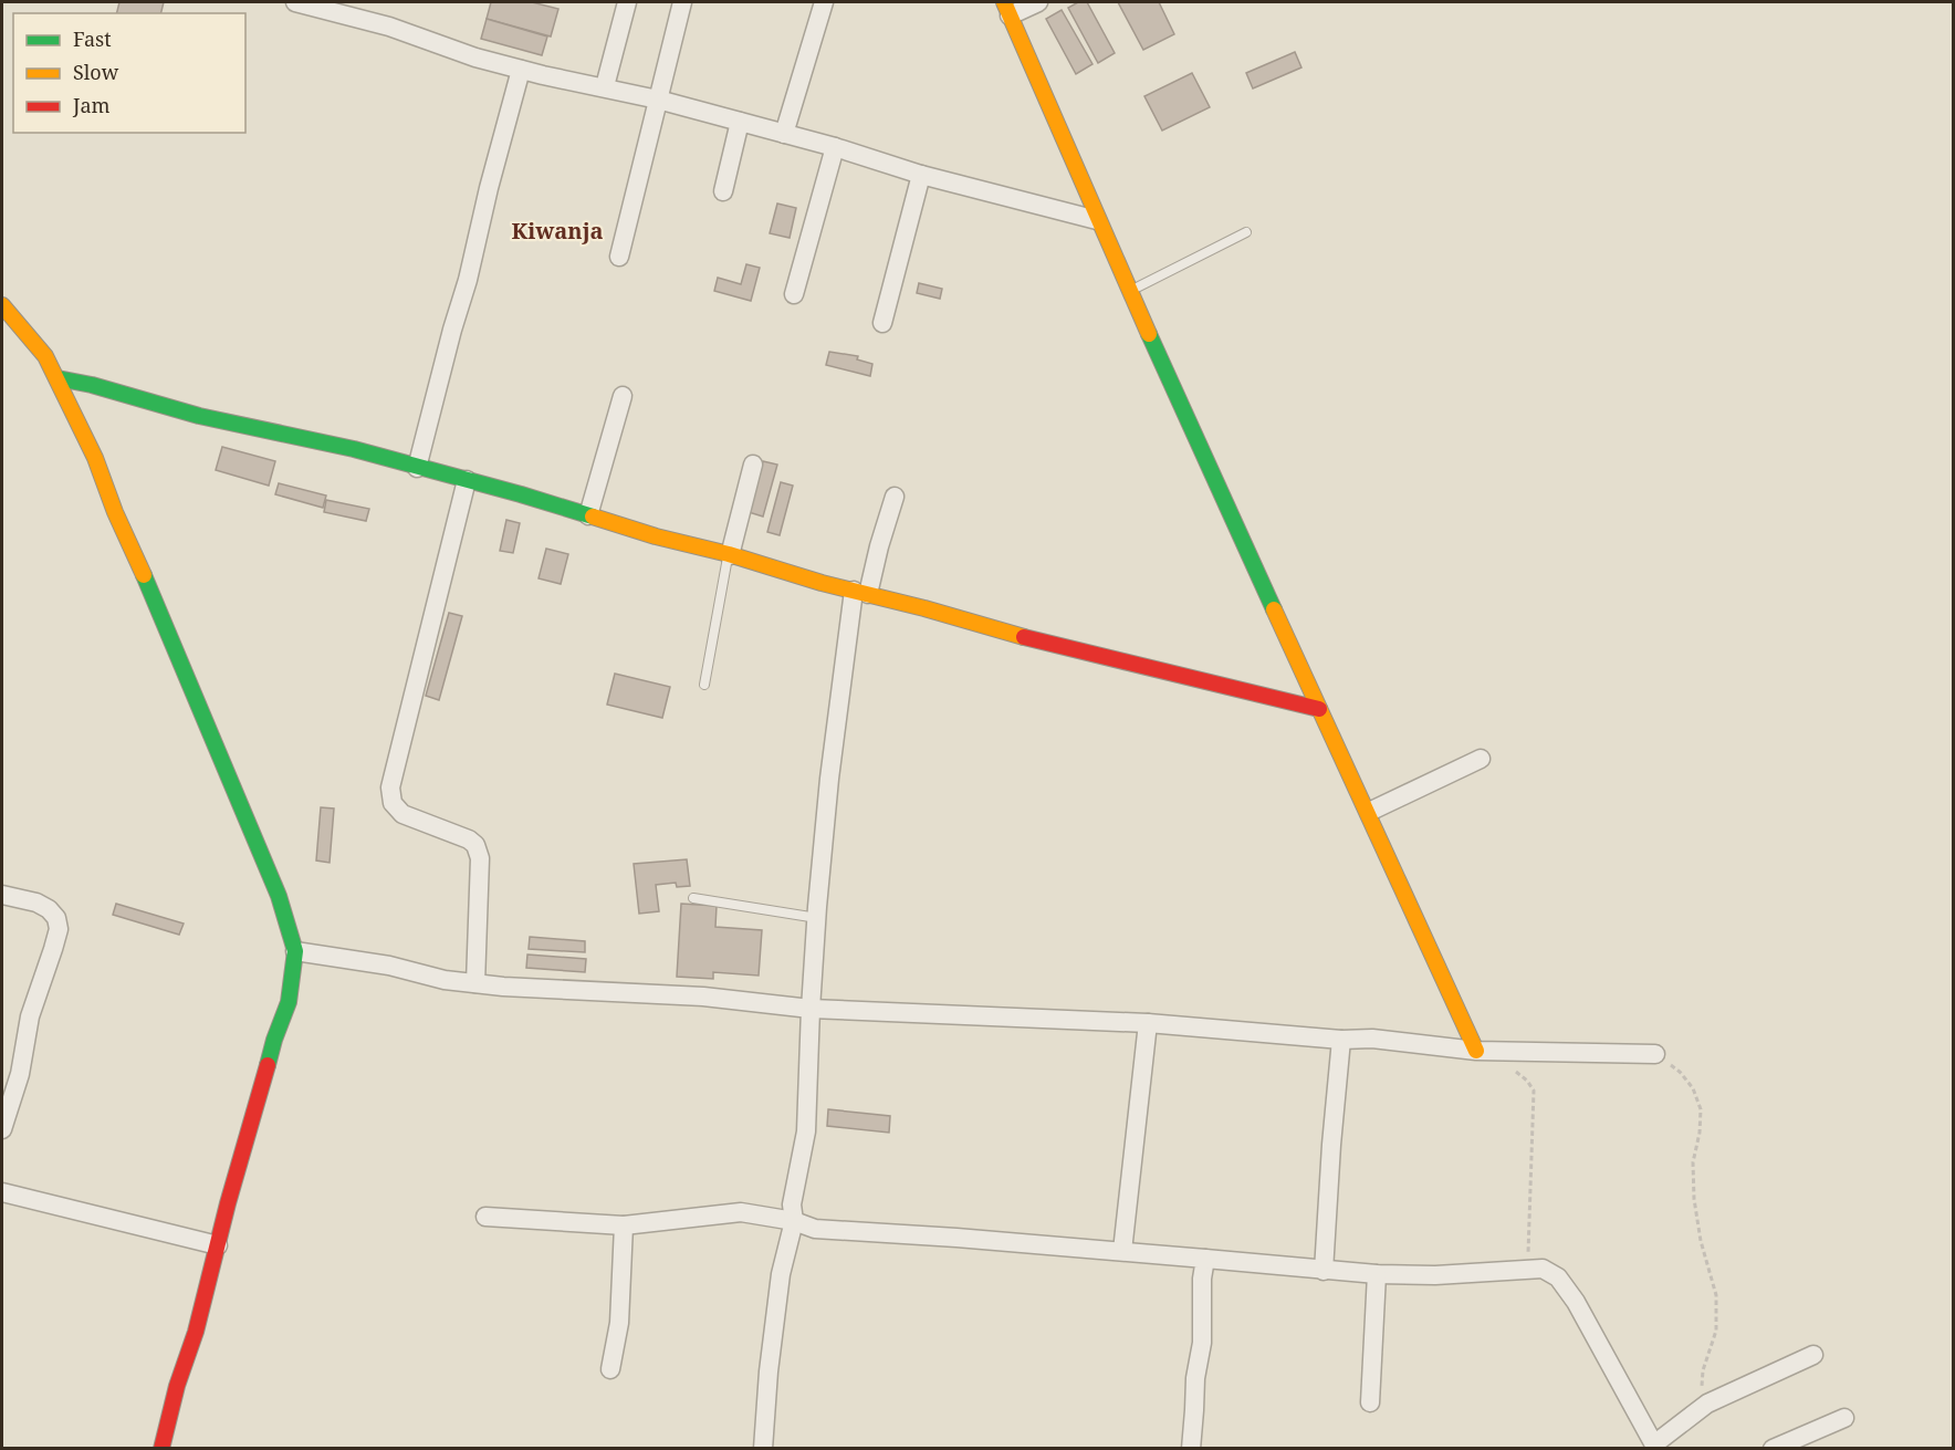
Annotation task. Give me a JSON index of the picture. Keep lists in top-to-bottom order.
{
  "districts": ["Kiwanja"],
  "legend": ["Fast", "Slow", "Jam"]
}
